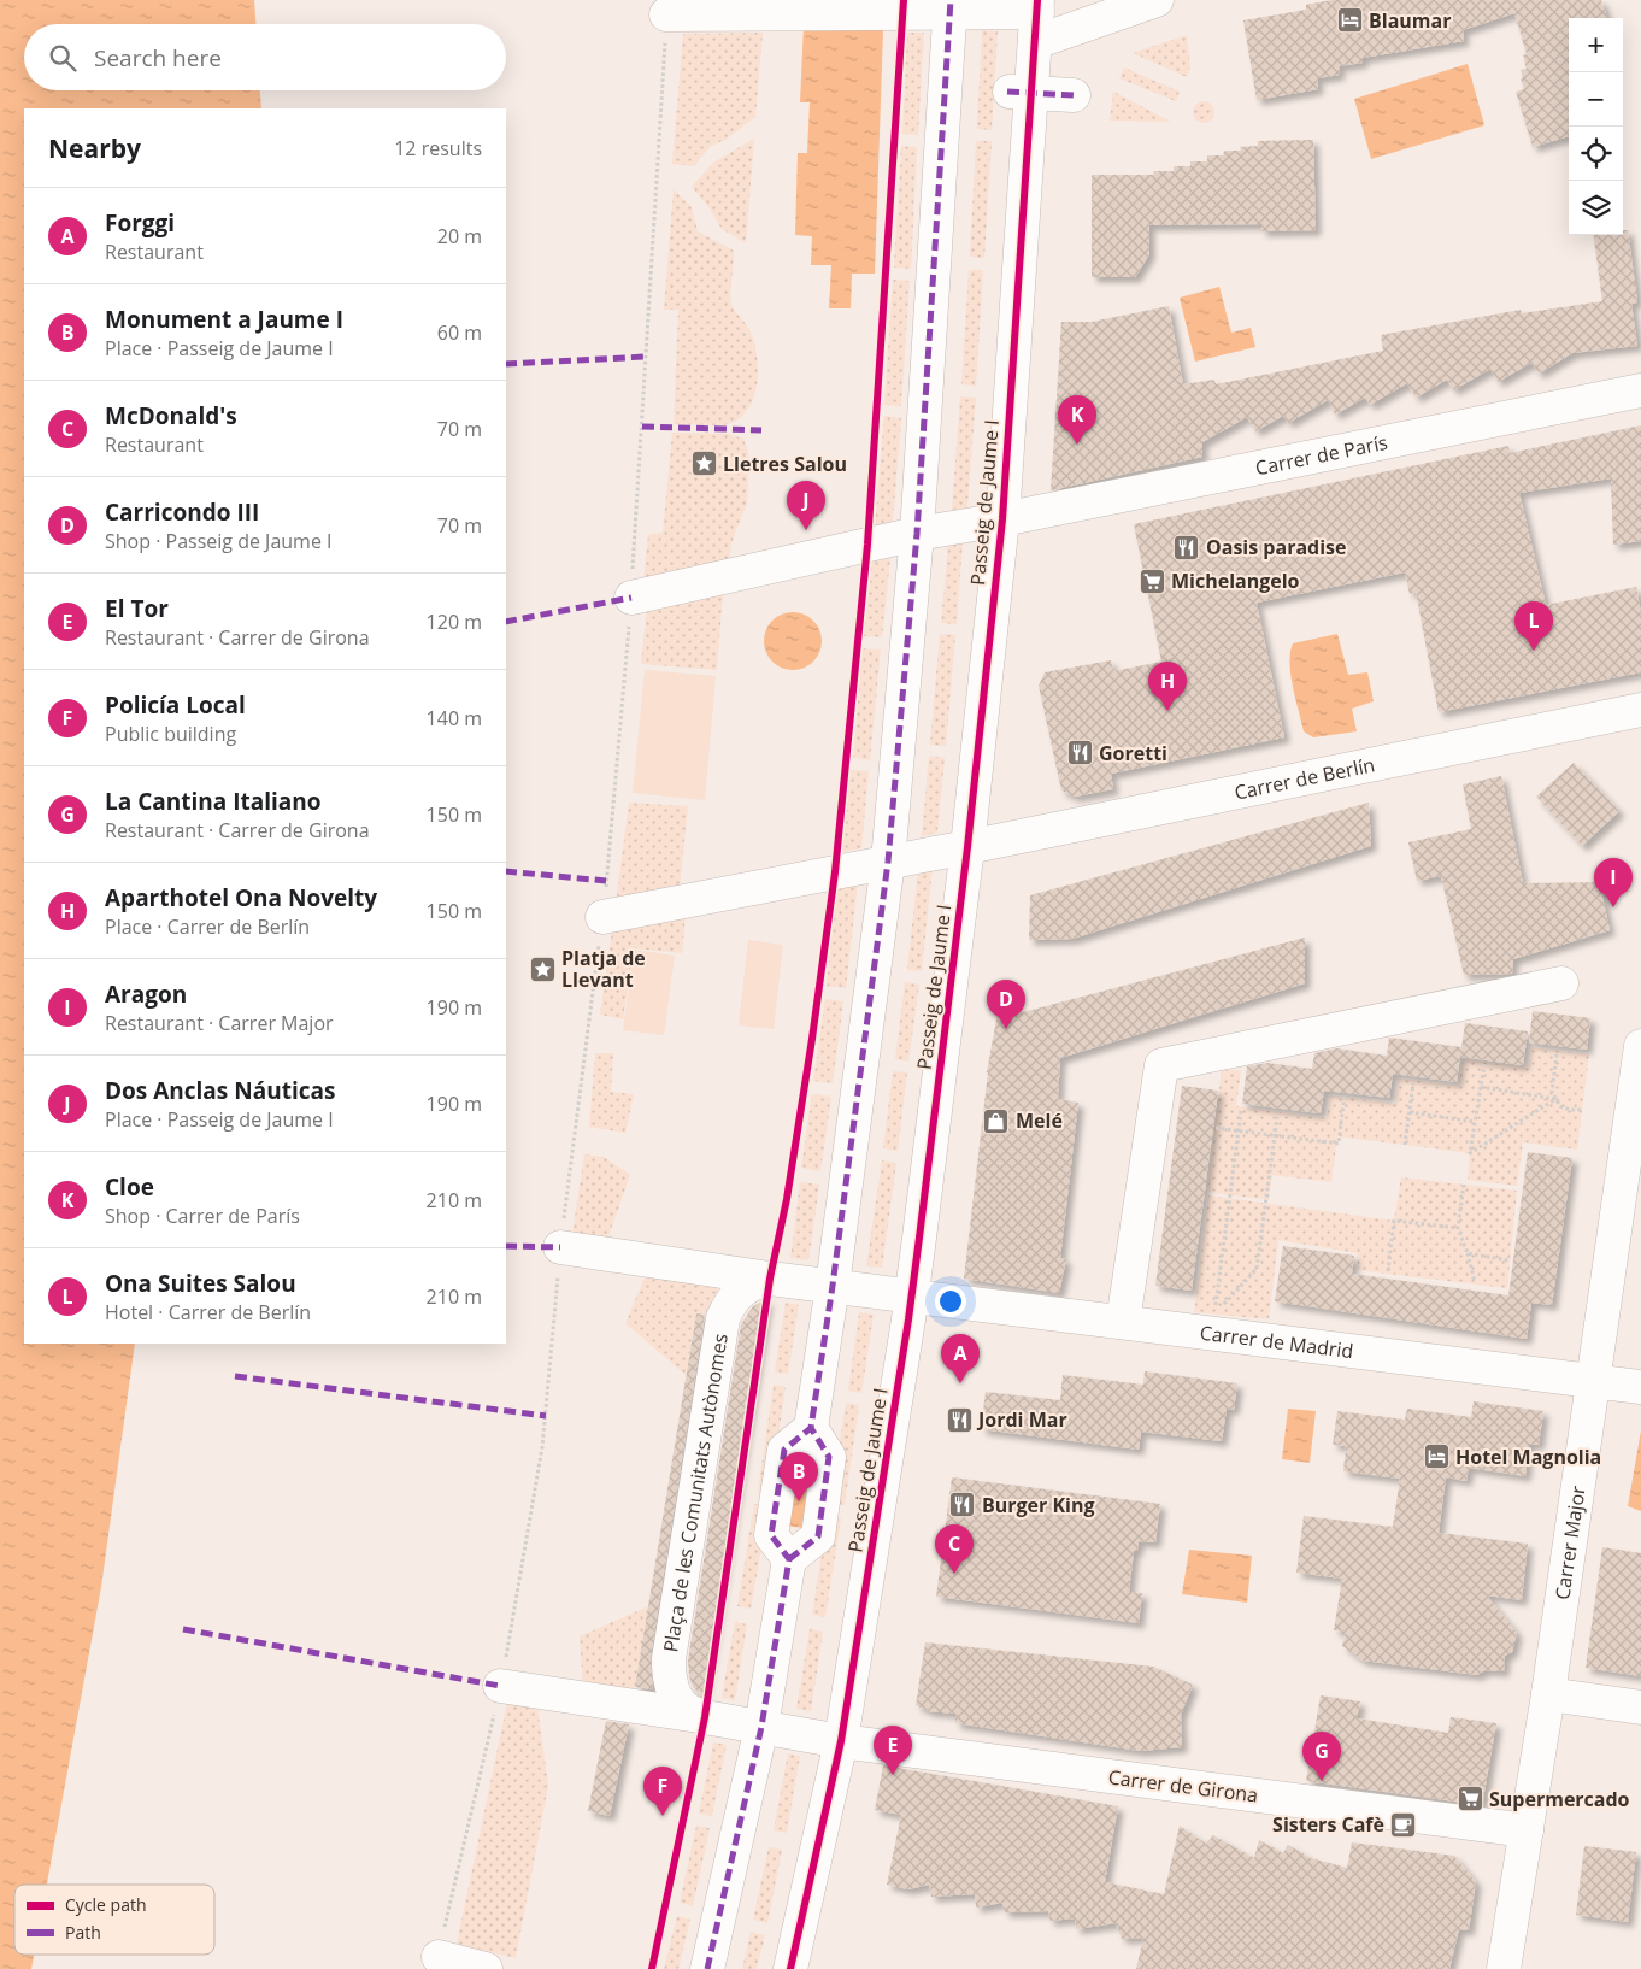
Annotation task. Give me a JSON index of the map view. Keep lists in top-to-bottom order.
{
  "streets": {
    "street": [
      "Carrer de París",
      "Passeig de Jaume I",
      "Carrer de Berlín",
      "Carrer de Madrid",
      "Plaça de les Comunitats Autònomes",
      "Carrer Major",
      "Carrer de Girona"
    ]
  },
  "crossings": [
    ["Carrer de París", "Passeig de Jaume I"],
    ["Passeig de Jaume I", "Carrer de Berlín"],
    ["Passeig de Jaume I", "Carrer de Madrid"],
    ["Passeig de Jaume I", "Plaça de les Comunitats Autònomes"],
    ["Passeig de Jaume I", "Carrer de Girona"],
    ["Carrer de Madrid", "Carrer Major"],
    ["Plaça de les Comunitats Autònomes", "Carrer de Girona"],
    ["Carrer Major", "Carrer de Girona"]
  ],
  "places": {
    "hotel": ["Blaumar", "Hotel Magnolia"],
    "place": ["Lletres Salou", "Platja de Llevant"],
    "restaurant": [
      "Oasis paradise",
      "Goretti",
      "Jordi Mar",
      "Burger King"
    ],
    "supermarket": ["Michelangelo", "Supermercado"],
    "shop": ["Melé"],
    "cafe": ["Sisters Cafè"]
  },
  "legend": ["Cycle path", "Path"],
  "page": {
    "map_buttons": ["+", "−"],
    "search": "Search here",
    "heading": ["Nearby", "12 results"],
    "list": [
      {
        "mark": "A",
        "name": "Forggi",
        "note": "Restaurant",
        "value": "20 m"
      },
      {
        "mark": "B",
        "name": "Monument a Jaume I",
        "note": "Place · Passeig de Jaume I",
        "value": "60 m"
      },
      {
        "mark": "C",
        "name": "McDonald's",
        "note": "Restaurant",
        "value": "70 m"
      },
      {
        "mark": "D",
        "name": "Carricondo III",
        "note": "Shop · Passeig de Jaume I",
        "value": "70 m"
      },
      {
        "mark": "E",
        "name": "El Tor",
        "note": "Restaurant · Carrer de Girona",
        "value": "120 m"
      },
      {
        "mark": "F",
        "name": "Policía Local",
        "note": "Public building",
        "value": "140 m"
      },
      {
        "mark": "G",
        "name": "La Cantina Italiano",
        "note": "Restaurant · Carrer de Girona",
        "value": "150 m"
      },
      {
        "mark": "H",
        "name": "Aparthotel Ona Novelty",
        "note": "Place · Carrer de Berlín",
        "value": "150 m"
      },
      {
        "mark": "I",
        "name": "Aragon",
        "note": "Restaurant · Carrer Major",
        "value": "190 m"
      },
      {
        "mark": "J",
        "name": "Dos Anclas Náuticas",
        "note": "Place · Passeig de Jaume I",
        "value": "190 m"
      },
      {
        "mark": "K",
        "name": "Cloe",
        "note": "Shop · Carrer de París",
        "value": "210 m"
      },
      {
        "mark": "L",
        "name": "Ona Suites Salou",
        "note": "Hotel · Carrer de Berlín",
        "value": "210 m"
      }
    ],
    "pins": [
      "K",
      "J",
      "L",
      "H",
      "I",
      "D",
      "A",
      "B",
      "C",
      "E",
      "G",
      "F"
    ]
  }
}
